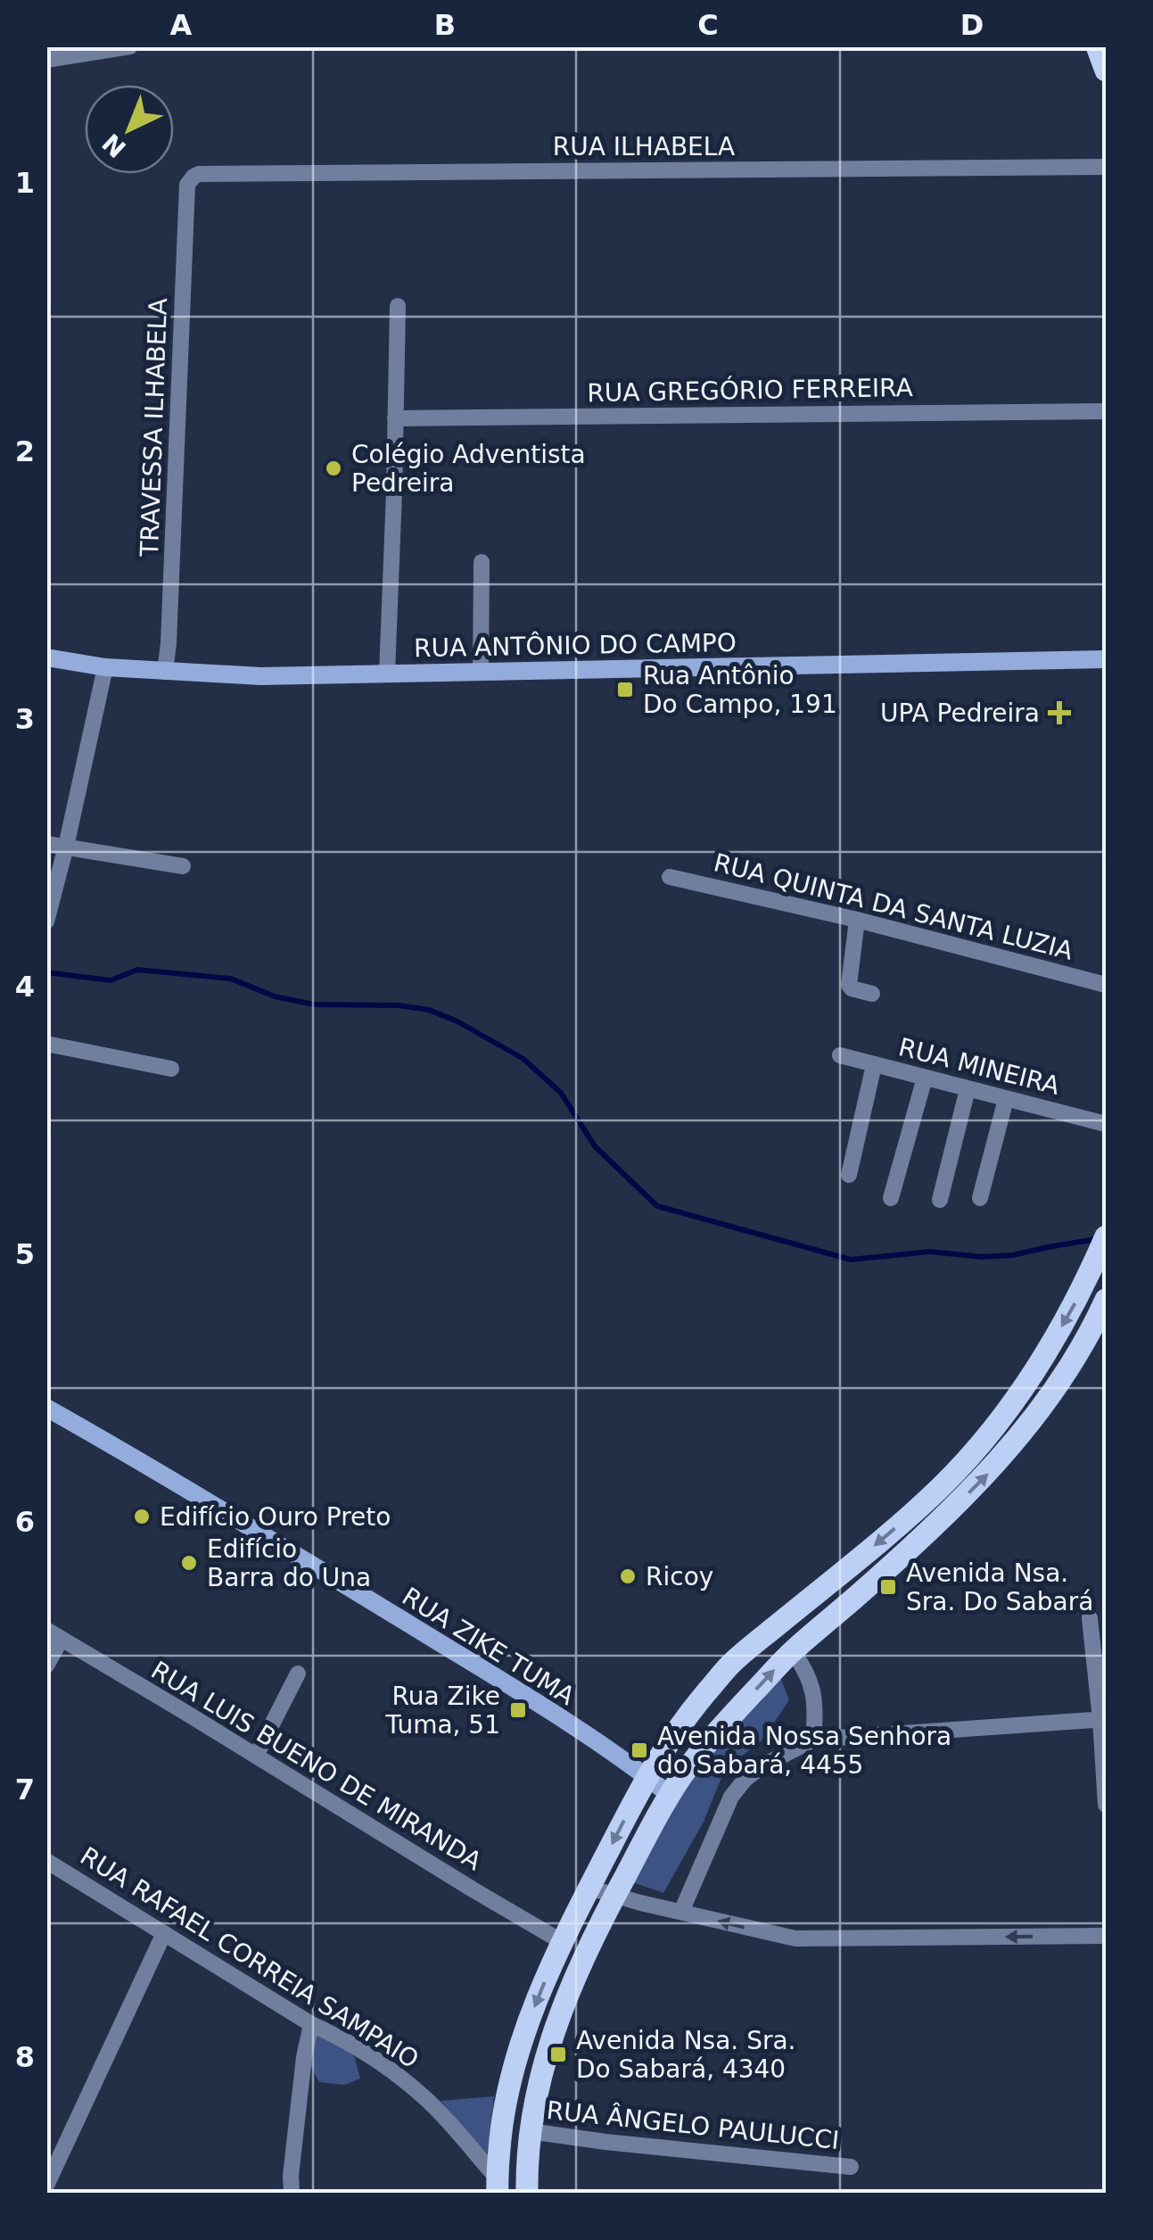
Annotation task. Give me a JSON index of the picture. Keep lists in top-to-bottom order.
{
  "streets": {
    "street": [
      "RUA ILHABELA",
      "RUA GREGÓRIO FERREIRA",
      "TRAVESSA ILHABELA",
      "RUA ANTÔNIO DO CAMPO",
      "RUA QUINTA DA SANTA LUZIA",
      "RUA MINEIRA",
      "RUA ZIKE TUMA",
      "RUA LUIS BUENO DE MIRANDA",
      "RUA RAFAEL CORREIA SAMPAIO",
      "RUA ÂNGELO PAULUCCI"
    ]
  },
  "crossings": [
    ["RUA ILHABELA", "TRAVESSA ILHABELA"],
    ["TRAVESSA ILHABELA", "RUA ANTÔNIO DO CAMPO"]
  ],
  "places": {
    "other": [
      "Colégio Adventista Pedreira",
      "Edifício Ouro Preto",
      "Edifício Barra do Una",
      "Ricoy"
    ],
    "transit": [
      "Rua Antônio Do Campo, 191",
      "Avenida Nsa. Sra. Do Sabará",
      "Rua Zike Tuma, 51",
      "Avenida Nossa Senhora do Sabará, 4455",
      "Avenida Nsa. Sra. Do Sabará, 4340"
    ],
    "health": ["UPA Pedreira"]
  },
  "north": "bottom left",
  "grid": {
    "columns": [
      "A",
      "B",
      "C",
      "D"
    ],
    "rows": [
      "1",
      "2",
      "3",
      "4",
      "5",
      "6",
      "7",
      "8"
    ]
  }
}
